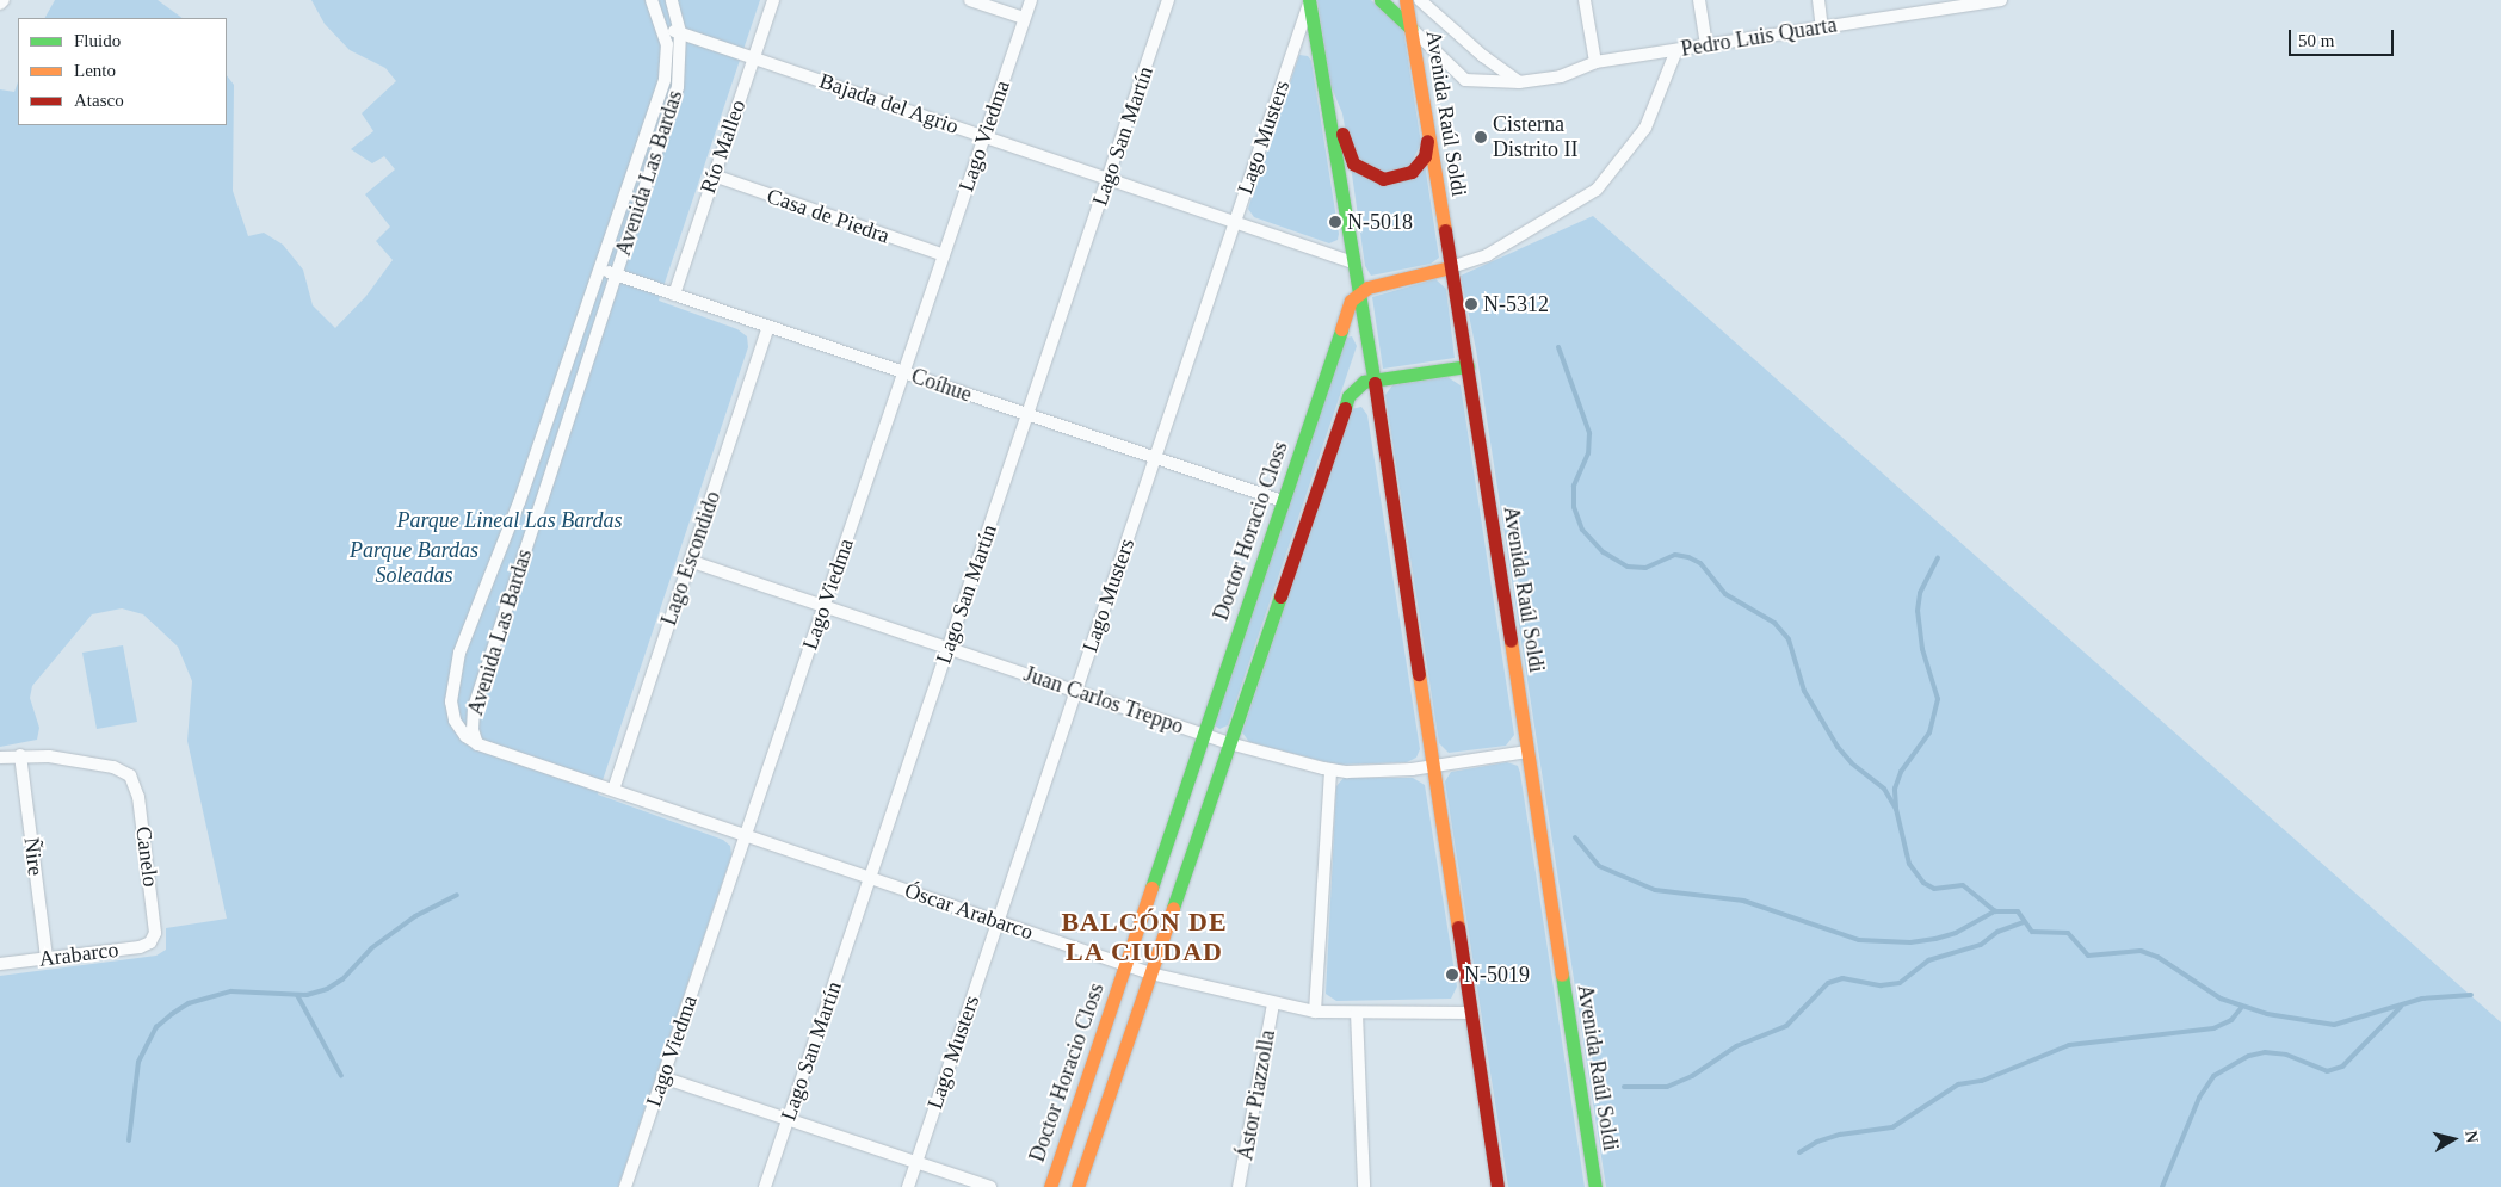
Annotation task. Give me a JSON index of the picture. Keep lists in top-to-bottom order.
{
  "streets": {
    "main road": ["Avenida Raúl Soldi", "Doctor Horacio Closs"],
    "street": [
      "Pedro Luis Quarta",
      "Bajada del Agrio",
      "Lago Viedma",
      "Lago San Martín",
      "Lago Musters",
      "Río Malleo",
      "Avenida Las Bardas",
      "Casa de Piedra",
      "Coíhue",
      "Lago Escondido",
      "Juan Carlos Treppo",
      "Ñire",
      "Canelo",
      "Óscar Arabarco",
      "Arabarco",
      "Ástor Piazzolla"
    ]
  },
  "crossings": [
    ["Pedro Luis Quarta", "Avenida Raúl Soldi"],
    ["Bajada del Agrio", "Lago Viedma"],
    ["Bajada del Agrio", "Lago San Martín"],
    ["Bajada del Agrio", "Lago Musters"],
    ["Bajada del Agrio", "Río Malleo"],
    ["Bajada del Agrio", "Avenida Las Bardas"],
    ["Avenida Raúl Soldi", "Juan Carlos Treppo"],
    ["Lago Viedma", "Casa de Piedra"],
    ["Lago Viedma", "Coíhue"],
    ["Lago Viedma", "Juan Carlos Treppo"],
    ["Lago Viedma", "Óscar Arabarco"],
    ["Lago San Martín", "Coíhue"],
    ["Lago San Martín", "Juan Carlos Treppo"],
    ["Lago San Martín", "Óscar Arabarco"],
    ["Lago Musters", "Coíhue"],
    ["Lago Musters", "Juan Carlos Treppo"],
    ["Lago Musters", "Óscar Arabarco"],
    ["Río Malleo", "Casa de Piedra"],
    ["Río Malleo", "Coíhue"],
    ["Avenida Las Bardas", "Coíhue"],
    ["Avenida Las Bardas", "Óscar Arabarco"],
    ["Coíhue", "Doctor Horacio Closs"],
    ["Coíhue", "Lago Escondido"],
    ["Doctor Horacio Closs", "Juan Carlos Treppo"],
    ["Doctor Horacio Closs", "Óscar Arabarco"],
    ["Lago Escondido", "Juan Carlos Treppo"],
    ["Lago Escondido", "Óscar Arabarco"],
    ["Ñire", "Canelo"],
    ["Ñire", "Arabarco"],
    ["Canelo", "Arabarco"],
    ["Óscar Arabarco", "Ástor Piazzolla"]
  ],
  "districts": ["BALCÓN DE LA CIUDAD"],
  "parks": ["Parque Lineal Las Bardas", "Parque Bardas Soleadas"],
  "places": [
    "Cisterna Distrito II",
    "N-5018",
    "N-5312",
    "N-5019"
  ],
  "legend": ["Fluido", "Lento", "Atasco"],
  "scale_bar": "50 m",
  "north": "right"
}
